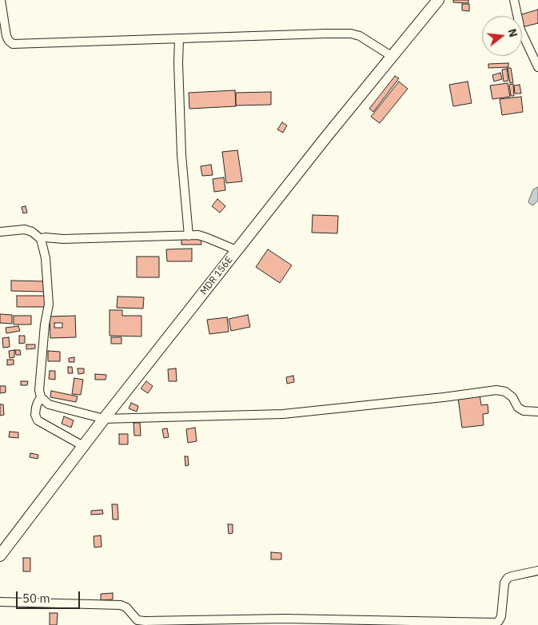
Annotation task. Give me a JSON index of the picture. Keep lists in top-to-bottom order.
{
  "streets": {
    "main road": ["MDR 156E"]
  },
  "scale_bar": "50 m",
  "north": "right"
}
